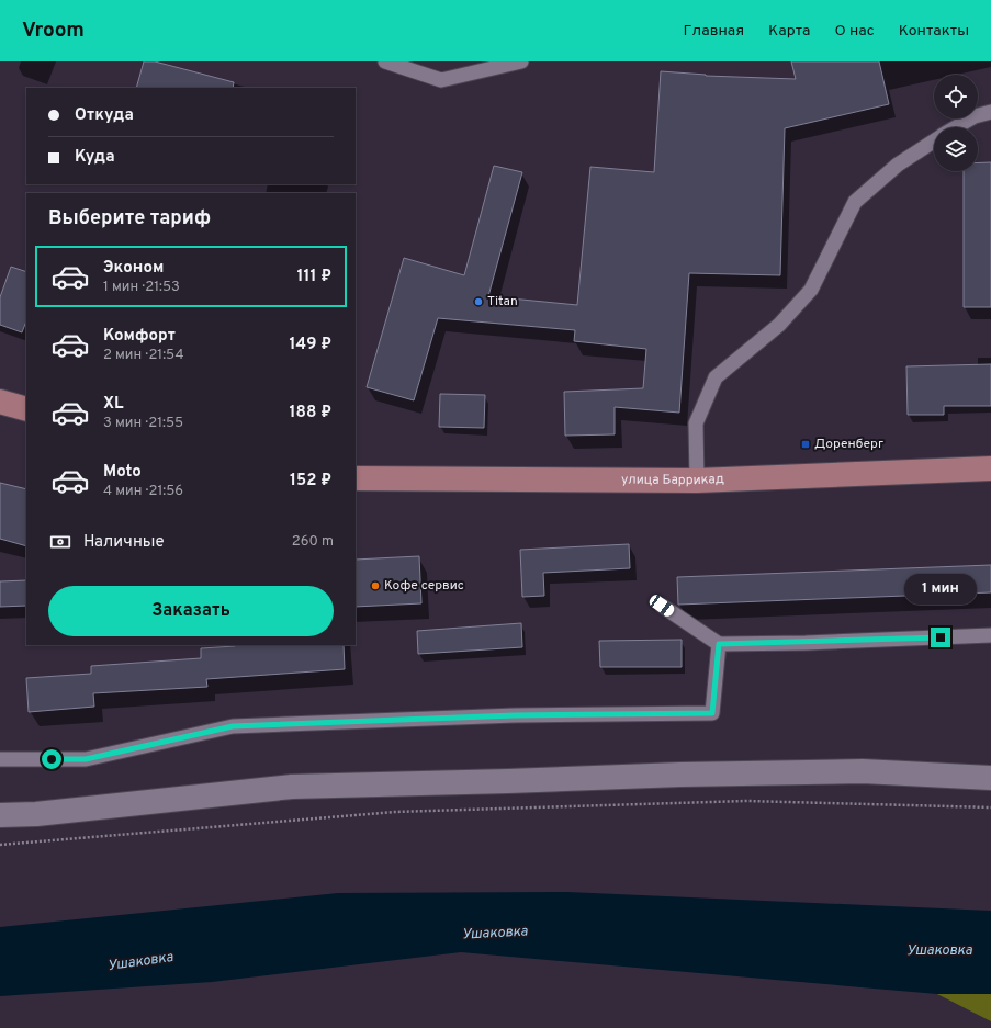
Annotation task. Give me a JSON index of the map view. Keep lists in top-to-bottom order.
{
  "streets": {
    "main road": ["улица Баррикад"]
  },
  "water": ["Ушаковка"],
  "places": {
    "other": ["Titan", "Кофе сервис"],
    "transit": ["Доренберг"]
  },
  "page": {
    "header": "Vroom",
    "nav": [
      "Главная",
      "Карта",
      "О нас",
      "Контакты"
    ],
    "banner": ["Откуда", "Куда"],
    "heading": "Выберите тариф",
    "list": [
      {
        "name": "Эконом",
        "note": "1 мин · 21:53",
        "value": "111 ₽"
      },
      {
        "name": "Комфорт",
        "note": "2 мин · 21:54",
        "value": "149 ₽"
      },
      {
        "name": "XL",
        "note": "3 мин · 21:55",
        "value": "188 ₽"
      },
      {
        "name": "Moto",
        "note": "4 мин · 21:56",
        "value": "152 ₽"
      }
    ],
    "pay": ["Наличные", "260 m"],
    "bubble": "1 мин",
    "buttons": "Заказать"
  }
}
